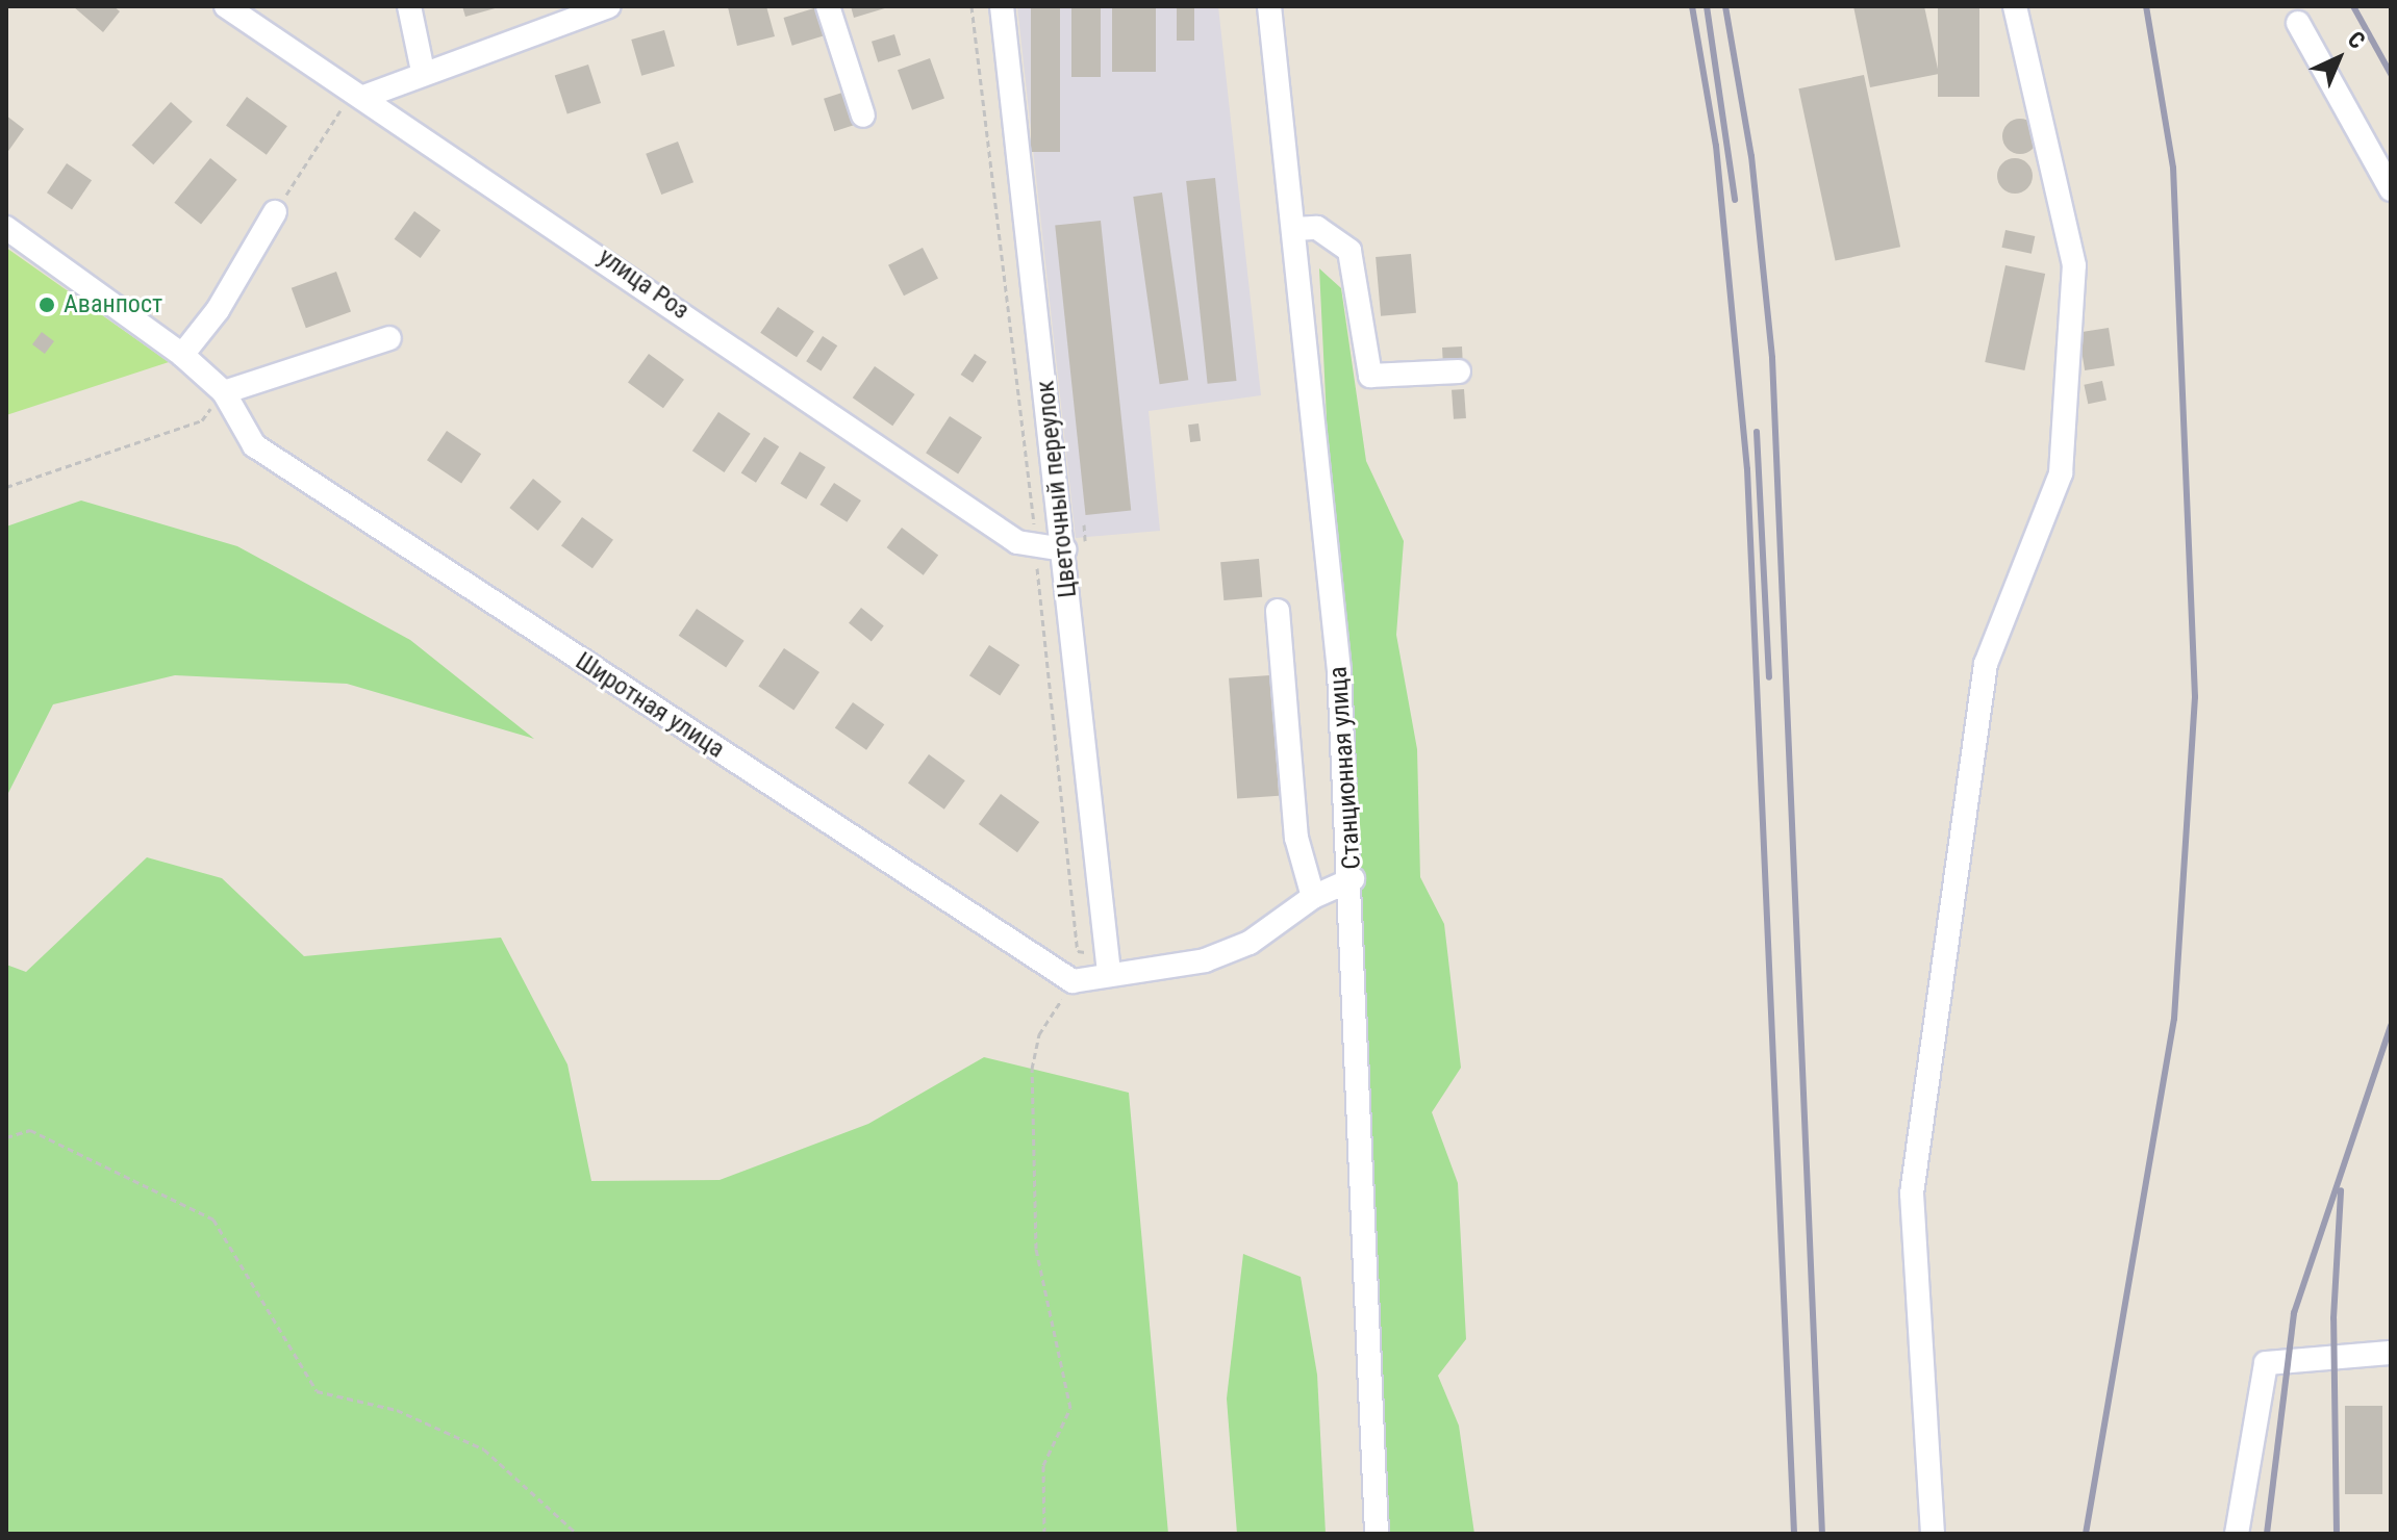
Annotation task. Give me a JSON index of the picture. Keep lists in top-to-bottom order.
{
  "streets": {
    "street": [
      "улица Роз",
      "Цветочный переулок",
      "Широтная улица",
      "Станционная улица"
    ]
  },
  "crossings": [
    ["улица Роз", "Цветочный переулок"]
  ],
  "places": ["Аванпост"],
  "north": "top right"
}
